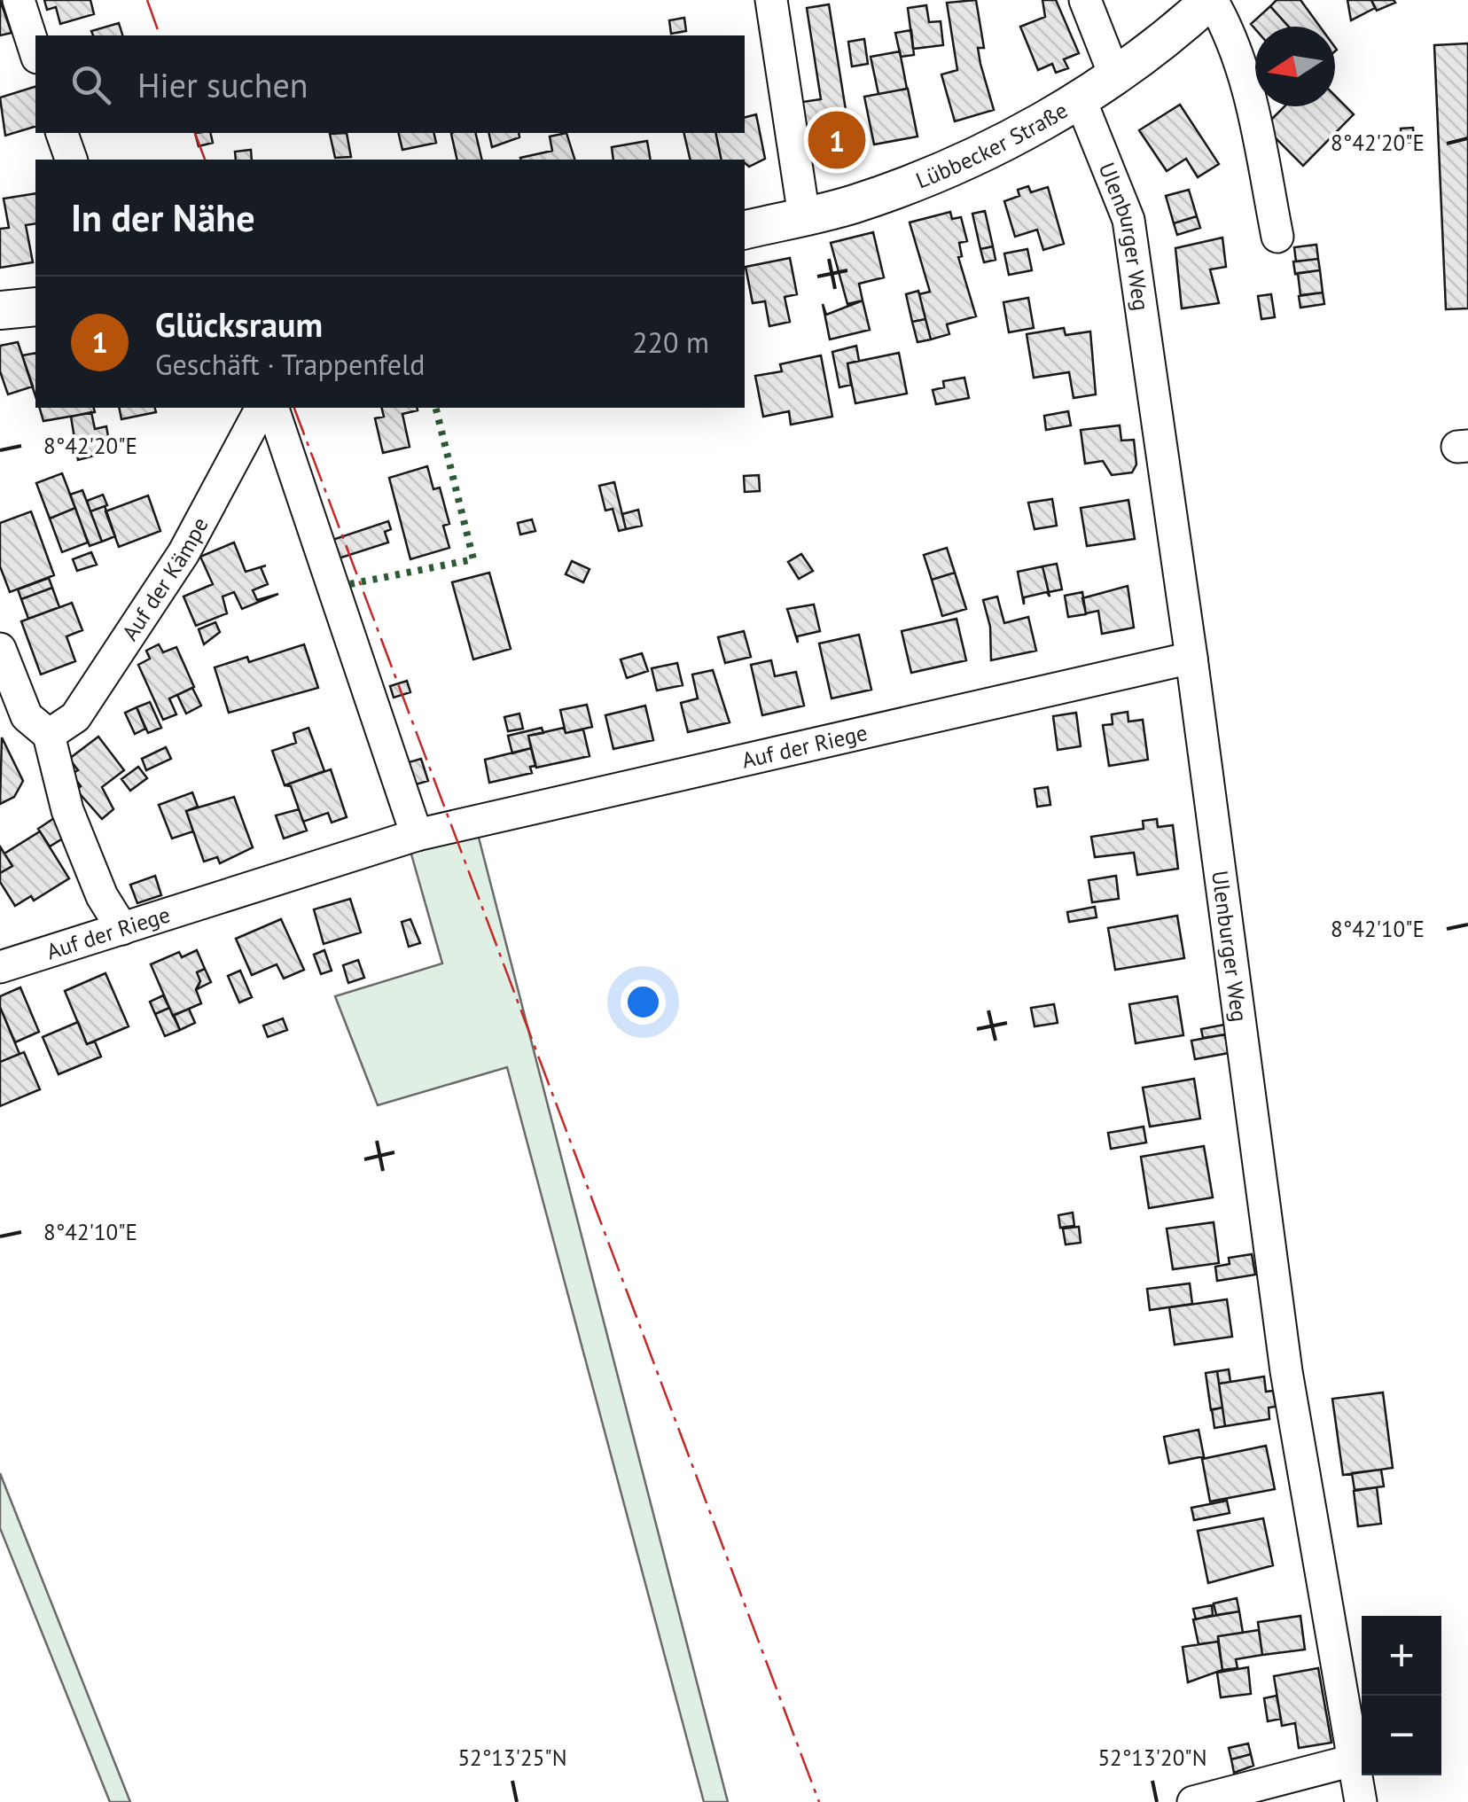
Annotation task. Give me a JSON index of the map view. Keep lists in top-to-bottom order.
{
  "streets": {
    "main road": ["Lübbecker Straße"],
    "street": ["Ulenburger Weg", "Auf der Kämpe", "Auf der Riege"]
  },
  "crossings": [
    ["Lübbecker Straße", "Ulenburger Weg"],
    ["Ulenburger Weg", "Auf der Riege"]
  ],
  "north": "left",
  "page": {
    "search": "Hier suchen",
    "pins": "1",
    "heading": "In der Nähe",
    "list": [
      {
        "mark": "1",
        "name": "Glücksraum",
        "note": "Geschäft · Trappenfeld",
        "value": "220 m"
      }
    ],
    "map_buttons": ["+", "−"]
  },
  "coordinates": [
    "8°42'20\"E",
    "8°42'10\"E",
    "52°13'25\"N",
    "52°13'20\"N"
  ]
}
